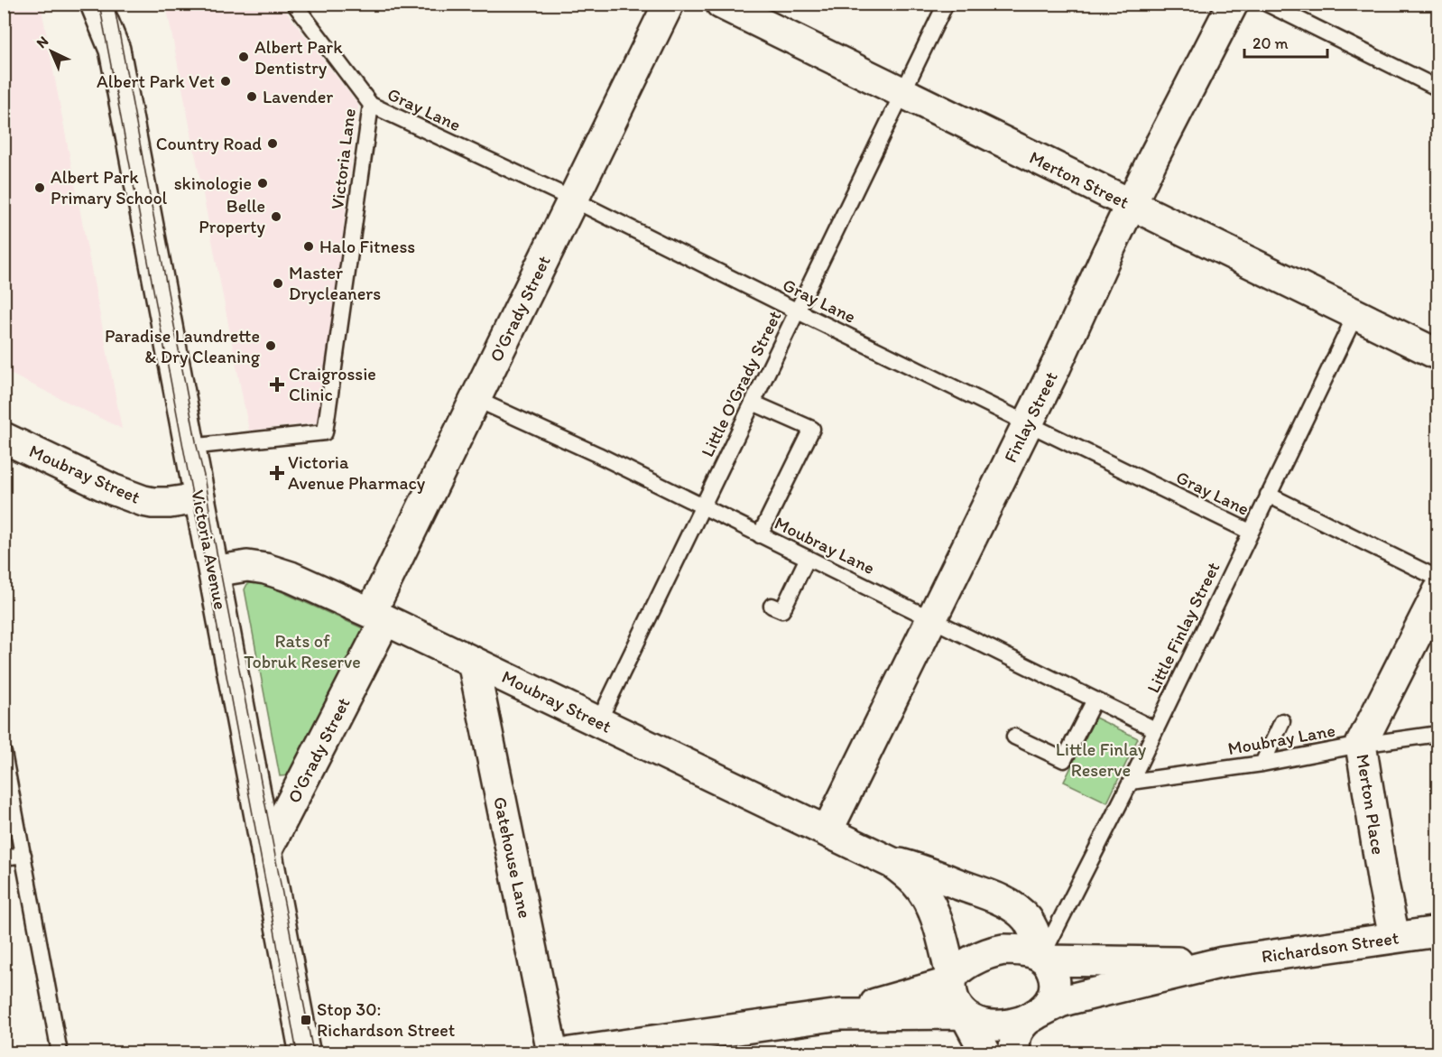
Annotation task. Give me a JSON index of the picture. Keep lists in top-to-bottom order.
{
  "streets": {
    "street": [
      "Merton Street",
      "O'Grady Street",
      "Finlay Street",
      "Moubray Street",
      "Victoria Avenue",
      "Merton Place",
      "Gatehouse Lane",
      "Richardson Street"
    ],
    "lane": [
      "Gray Lane",
      "Victoria Lane",
      "Little O'Grady Street",
      "Moubray Lane",
      "Little Finlay Street"
    ]
  },
  "crossings": [
    ["Gray Lane", "Victoria Lane"],
    ["Gray Lane", "O'Grady Street"],
    ["Gray Lane", "Little O'Grady Street"],
    ["Gray Lane", "Finlay Street"],
    ["Gray Lane", "Little Finlay Street"],
    ["Victoria Lane", "Victoria Avenue"],
    ["Merton Street", "Little O'Grady Street"],
    ["Merton Street", "Finlay Street"],
    ["Merton Street", "Little Finlay Street"],
    ["O'Grady Street", "Moubray Street"],
    ["O'Grady Street", "Moubray Lane"],
    ["O'Grady Street", "Victoria Avenue"],
    ["Little O'Grady Street", "Moubray Street"],
    ["Little O'Grady Street", "Moubray Lane"],
    ["Finlay Street", "Moubray Street"],
    ["Finlay Street", "Moubray Lane"],
    ["Moubray Street", "Victoria Avenue"],
    ["Moubray Street", "Little Finlay Street"],
    ["Moubray Street", "Gatehouse Lane"],
    ["Moubray Street", "Richardson Street"],
    ["Moubray Lane", "Little Finlay Street"],
    ["Moubray Lane", "Merton Place"],
    ["Little Finlay Street", "Richardson Street"],
    ["Merton Place", "Richardson Street"]
  ],
  "parks": ["Rats of Tobruk Reserve", "Little Finlay Reserve"],
  "places": {
    "other": [
      "Albert Park Dentistry",
      "Albert Park Vet",
      "Lavender",
      "Country Road",
      "skinologie",
      "Albert Park Primary School",
      "Belle Property",
      "Halo Fitness",
      "Master Drycleaners",
      "Paradise Laundrette & Dry Cleaning"
    ],
    "health": ["Craigrossie Clinic", "Victoria Avenue Pharmacy"],
    "transit": ["Stop 30: Richardson Street"]
  },
  "scale_bar": "20 m",
  "north": "top left"
}
